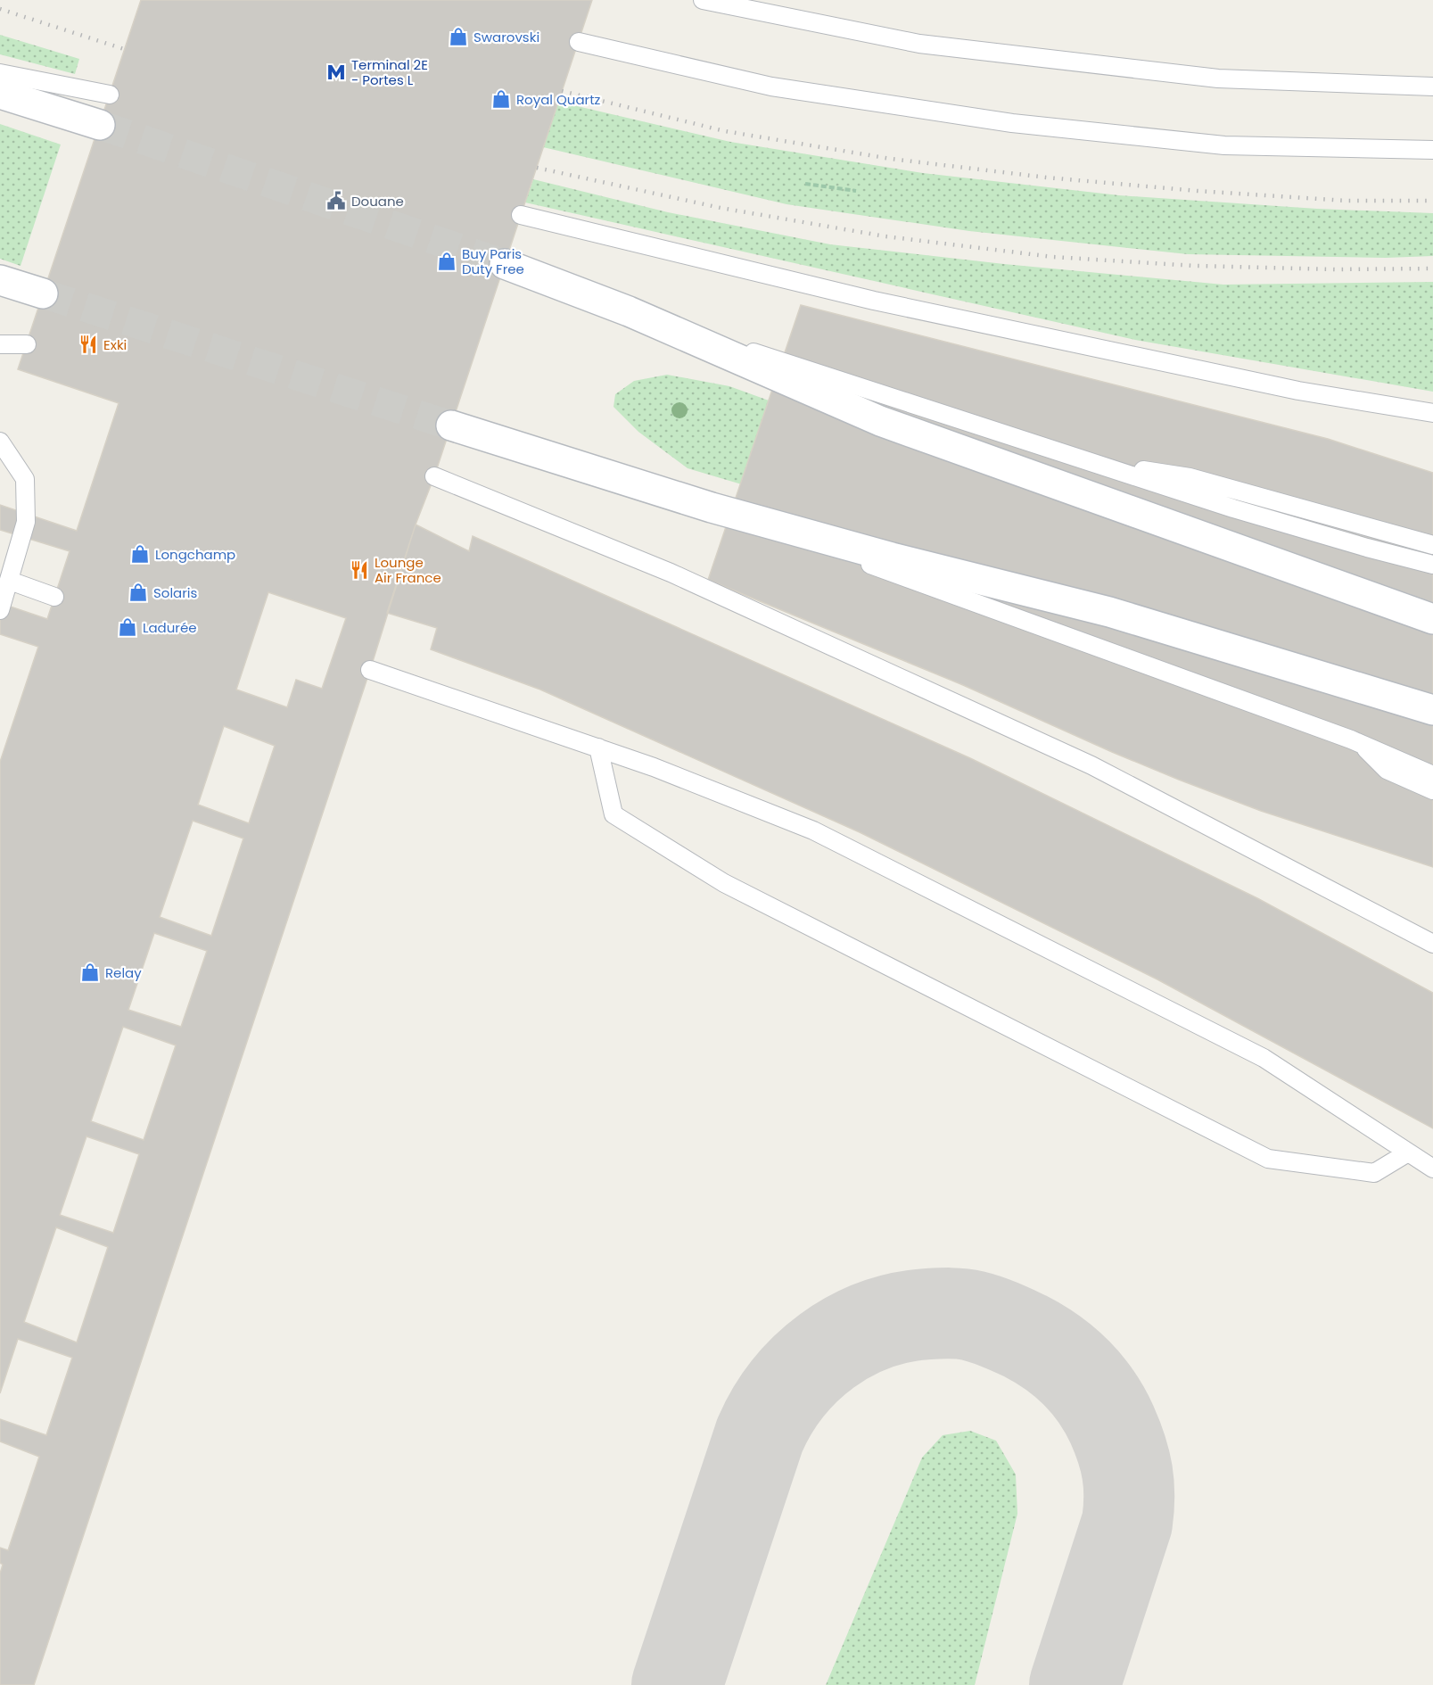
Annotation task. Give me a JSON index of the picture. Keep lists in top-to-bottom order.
{
  "places": {
    "shop": [
      "Swarovski",
      "Royal Quartz",
      "Buy Paris Duty Free",
      "Longchamp",
      "Solaris",
      "Ladurée",
      "Relay"
    ],
    "metro station": ["Terminal 2E - Portes L"],
    "public building": ["Douane"],
    "restaurant": ["Exki", "Lounge Air France"]
  }
}
